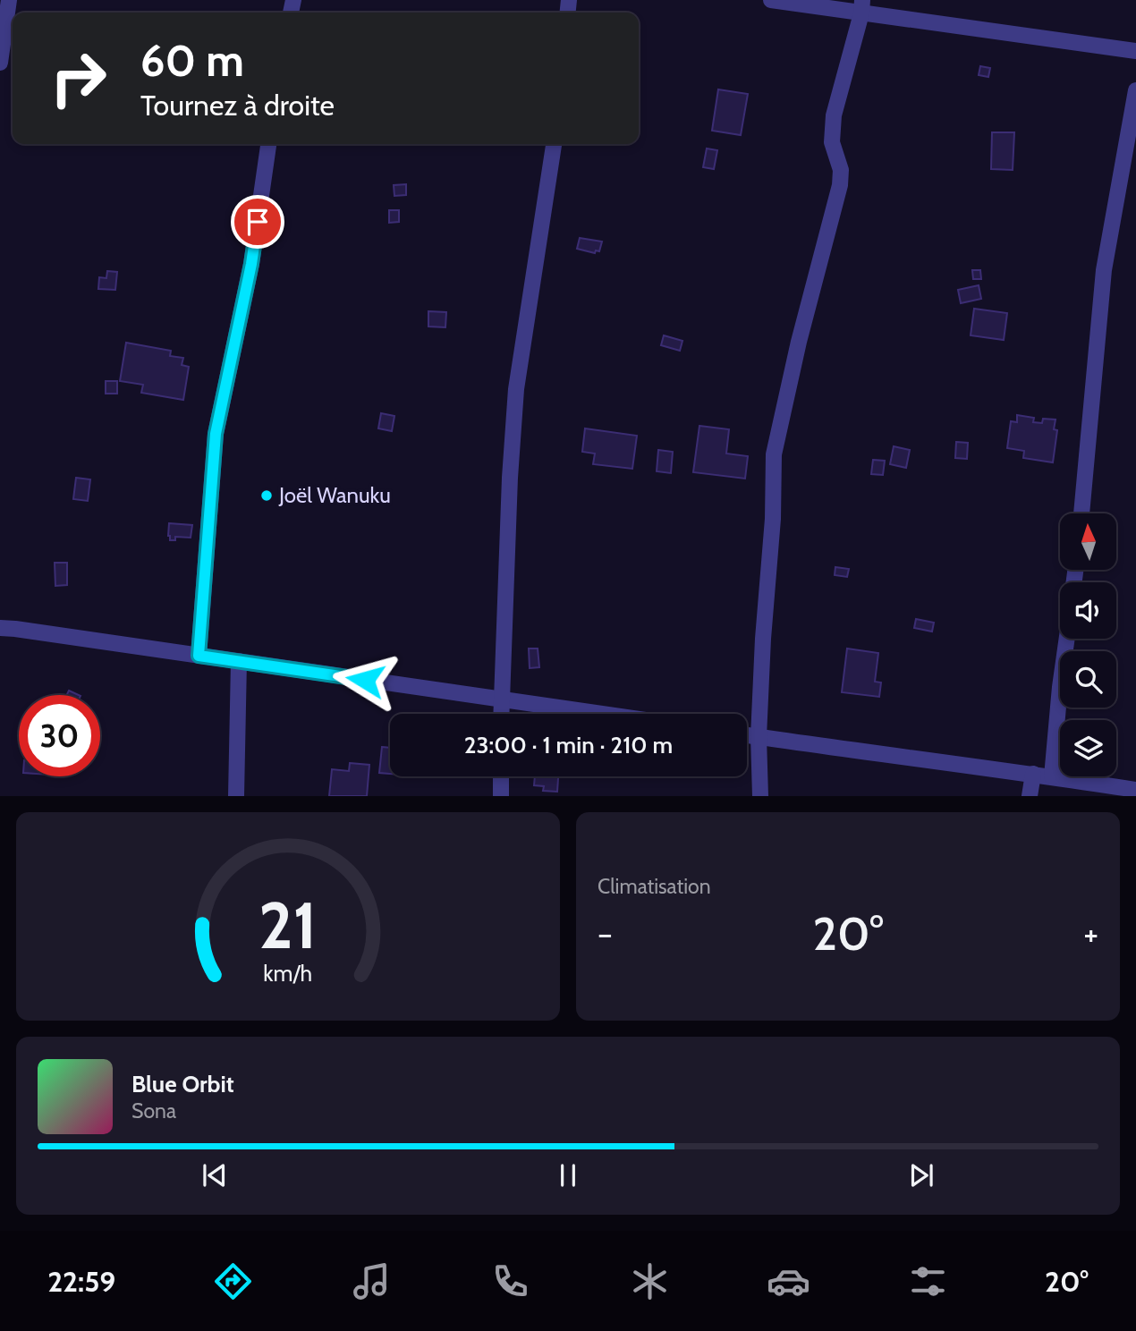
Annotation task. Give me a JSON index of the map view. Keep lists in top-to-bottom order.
{
  "places": ["Joël Wanuku"],
  "north": "top",
  "page": {
    "turn": ["60 m", "Tournez à droite"],
    "limit": "30",
    "trip": "23:00 · 1 min · 210 m",
    "tile": "Climatisation",
    "heat": ["−", "20°", "+"],
    "song": ["Blue Orbit", "Sona"],
    "tabs": ["22:59", "20°"],
    "gauge": ["21", "km/h"]
  }
}
